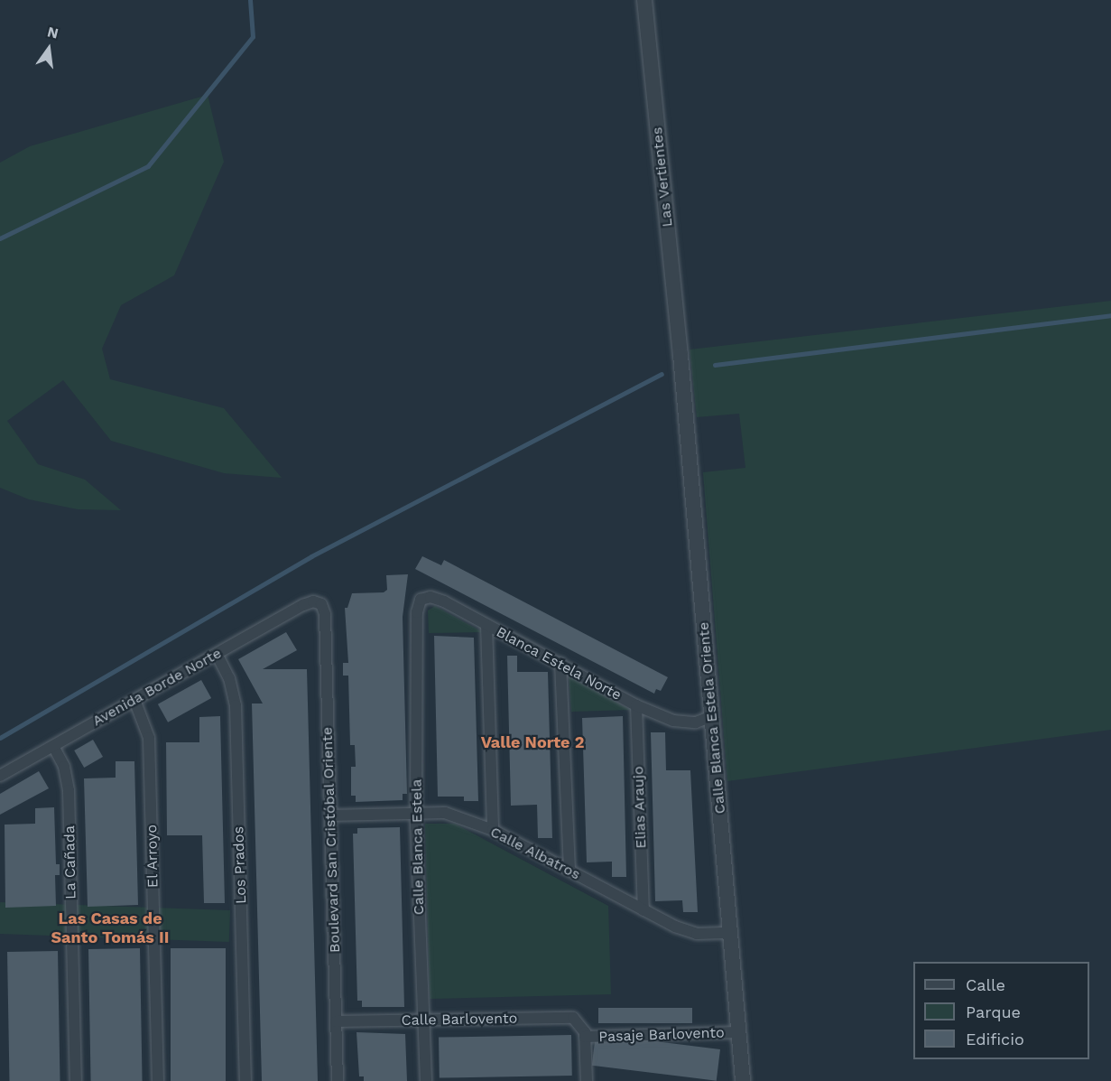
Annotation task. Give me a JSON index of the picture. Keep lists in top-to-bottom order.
{
  "streets": {
    "street": [
      "Las Vertientes",
      "Blanca Estela Norte",
      "Avenida Borde Norte",
      "Calle Blanca Estela Oriente",
      "Elias Araujo",
      "Boulevard San Cristóbal Oriente",
      "Calle Blanca Estela",
      "Calle Albatros",
      "El Arroyo",
      "La Cañada",
      "Los Prados",
      "Calle Barlovento",
      "Pasaje Barlovento"
    ]
  },
  "crossings": [
    ["Las Vertientes", "Calle Blanca Estela Oriente"],
    ["Blanca Estela Norte", "Calle Blanca Estela Oriente"],
    ["Blanca Estela Norte", "Elias Araujo"],
    ["Blanca Estela Norte", "Calle Blanca Estela"],
    ["Avenida Borde Norte", "Boulevard San Cristóbal Oriente"],
    ["Avenida Borde Norte", "El Arroyo"],
    ["Avenida Borde Norte", "La Cañada"],
    ["Avenida Borde Norte", "Los Prados"],
    ["Calle Blanca Estela Oriente", "Calle Albatros"],
    ["Calle Blanca Estela Oriente", "Pasaje Barlovento"],
    ["Elias Araujo", "Calle Albatros"],
    ["Boulevard San Cristóbal Oriente", "Calle Albatros"],
    ["Boulevard San Cristóbal Oriente", "Calle Barlovento"],
    ["Calle Blanca Estela", "Calle Albatros"],
    ["Calle Blanca Estela", "Calle Barlovento"],
    ["Calle Barlovento", "Pasaje Barlovento"]
  ],
  "districts": ["Valle Norte 2", "Las Casas de Santo Tomás II"],
  "legend": ["Calle", "Parque", "Edificio"],
  "north": "top"
}
